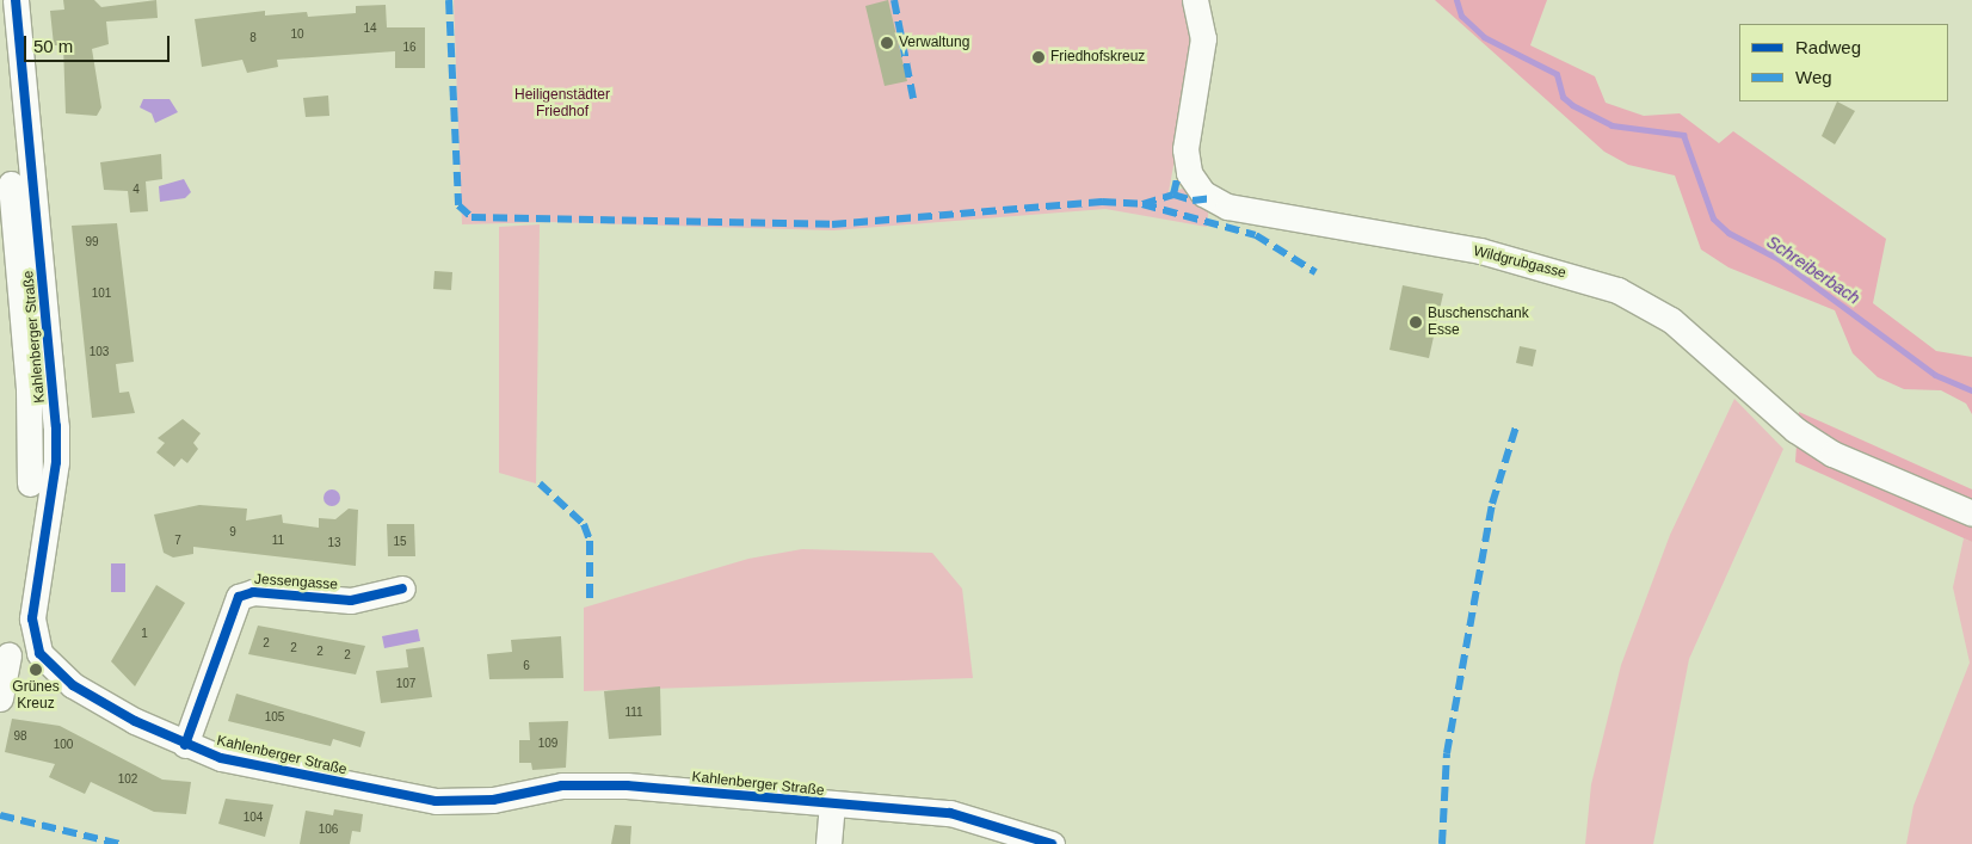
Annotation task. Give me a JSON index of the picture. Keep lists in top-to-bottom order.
{
  "streets": {
    "street": ["Wildgrubgasse", "Kahlenberger Straße", "Jessengasse"]
  },
  "crossings": [
    ["Kahlenberger Straße", "Jessengasse"]
  ],
  "water": ["Schreiberbach"],
  "parks": ["Heiligenstädter Friedhof"],
  "places": [
    "Verwaltung",
    "Friedhofskreuz",
    "Buschenschank Esse",
    "Grünes Kreuz"
  ],
  "house_numbers": [
    "14",
    "10",
    "8",
    "16",
    "4",
    "99",
    "101",
    "103",
    "9",
    "7",
    "11",
    "15",
    "13",
    "1",
    "2",
    "2",
    "2",
    "2",
    "6",
    "107",
    "111",
    "105",
    "98",
    "109",
    "100",
    "102",
    "104",
    "106"
  ],
  "legend": ["Radweg", "Weg"],
  "scale_bar": "50 m"
}
